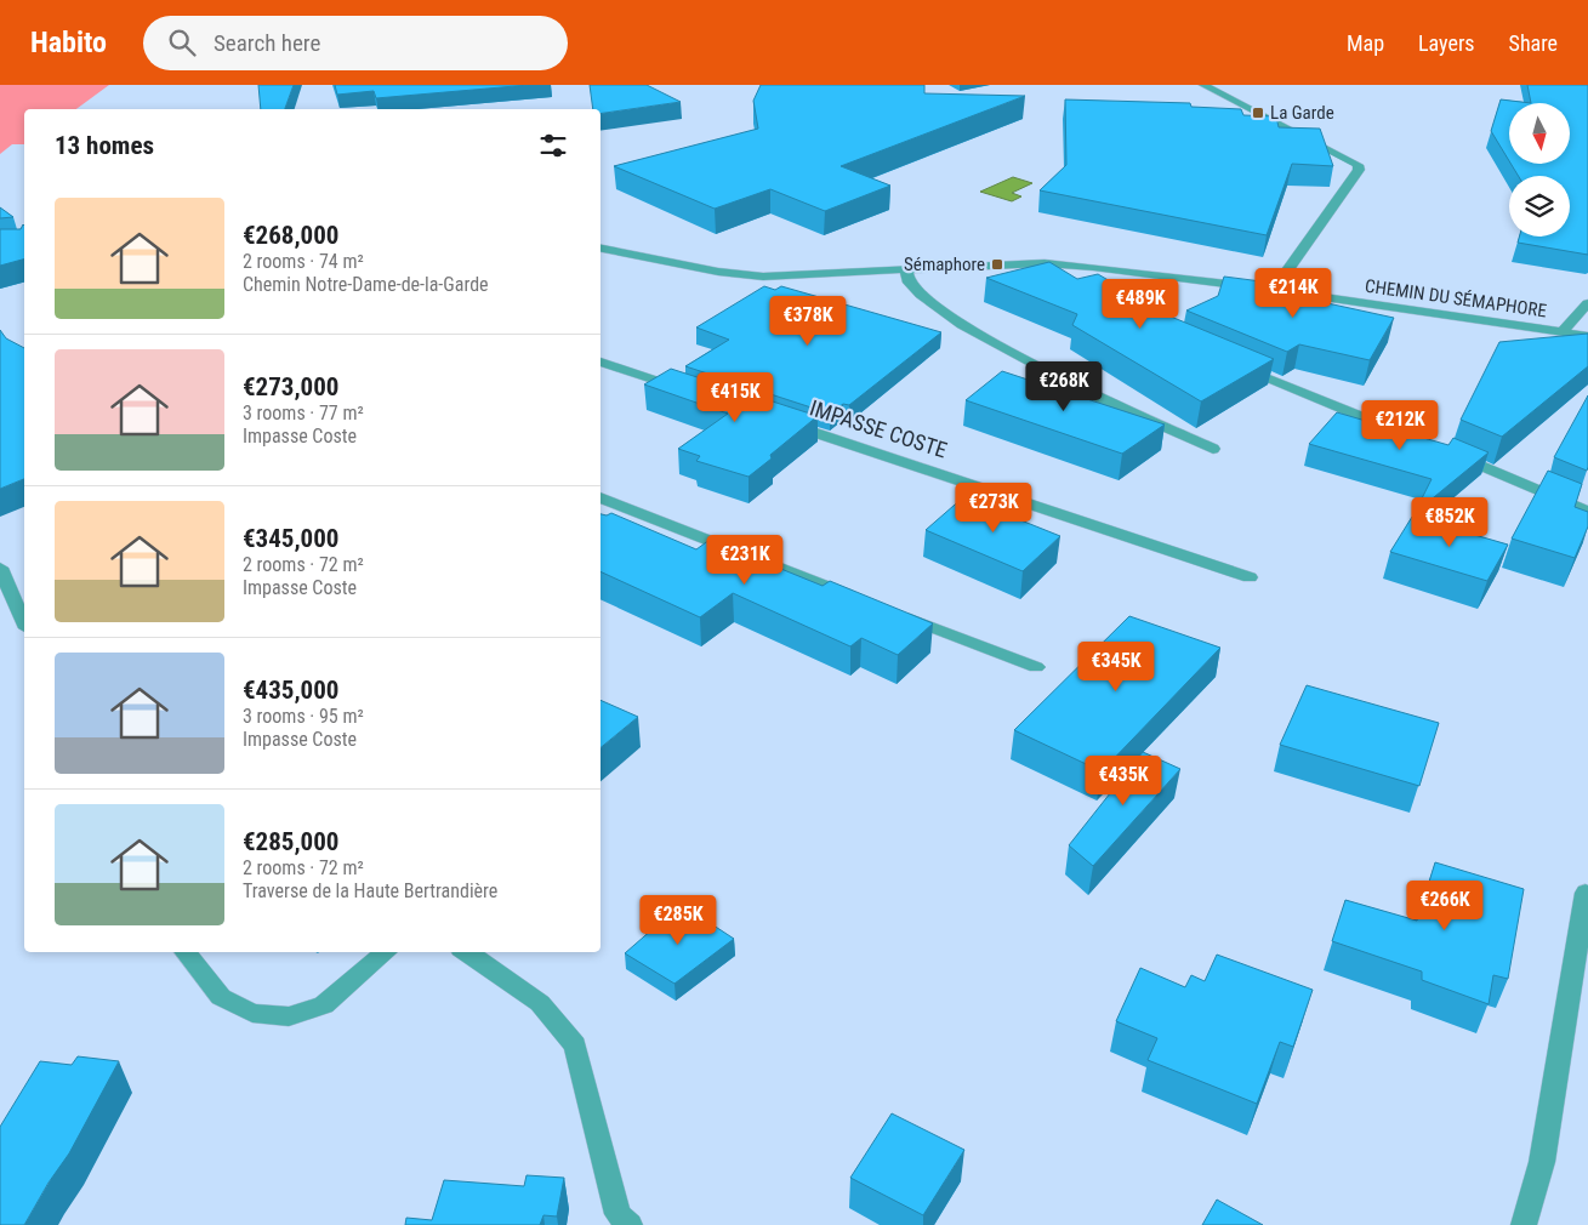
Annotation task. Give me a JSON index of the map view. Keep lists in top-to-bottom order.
{
  "streets": {
    "street": ["CHEMIN DU SÉMAPHORE", "IMPASSE COSTE"]
  },
  "places": {
    "transit": ["La Garde", "Sémaphore"]
  },
  "north": "bottom",
  "page": {
    "header": "Habito",
    "search": "Search here",
    "nav": ["Map", "Layers", "Share"],
    "heading": "13 homes",
    "list": [
      {
        "name": "€268,000",
        "note": "2 rooms · 74 m² · Chemin Notre-Dame-de-la-Garde"
      },
      {
        "name": "€273,000",
        "note": "3 rooms · 77 m² · Impasse Coste"
      },
      {
        "name": "€345,000",
        "note": "2 rooms · 72 m² · Impasse Coste"
      },
      {
        "name": "€435,000",
        "note": "3 rooms · 95 m² · Impasse Coste"
      },
      {
        "name": "€285,000",
        "note": "2 rooms · 72 m² · Traverse de la Haute Bertrandière"
      }
    ],
    "price": [
      "€214K",
      "€489K",
      "€378K",
      "€268K",
      "€415K",
      "€212K",
      "€273K",
      "€852K",
      "€231K",
      "€345K",
      "€435K",
      "€266K",
      "€285K"
    ]
  }
}
